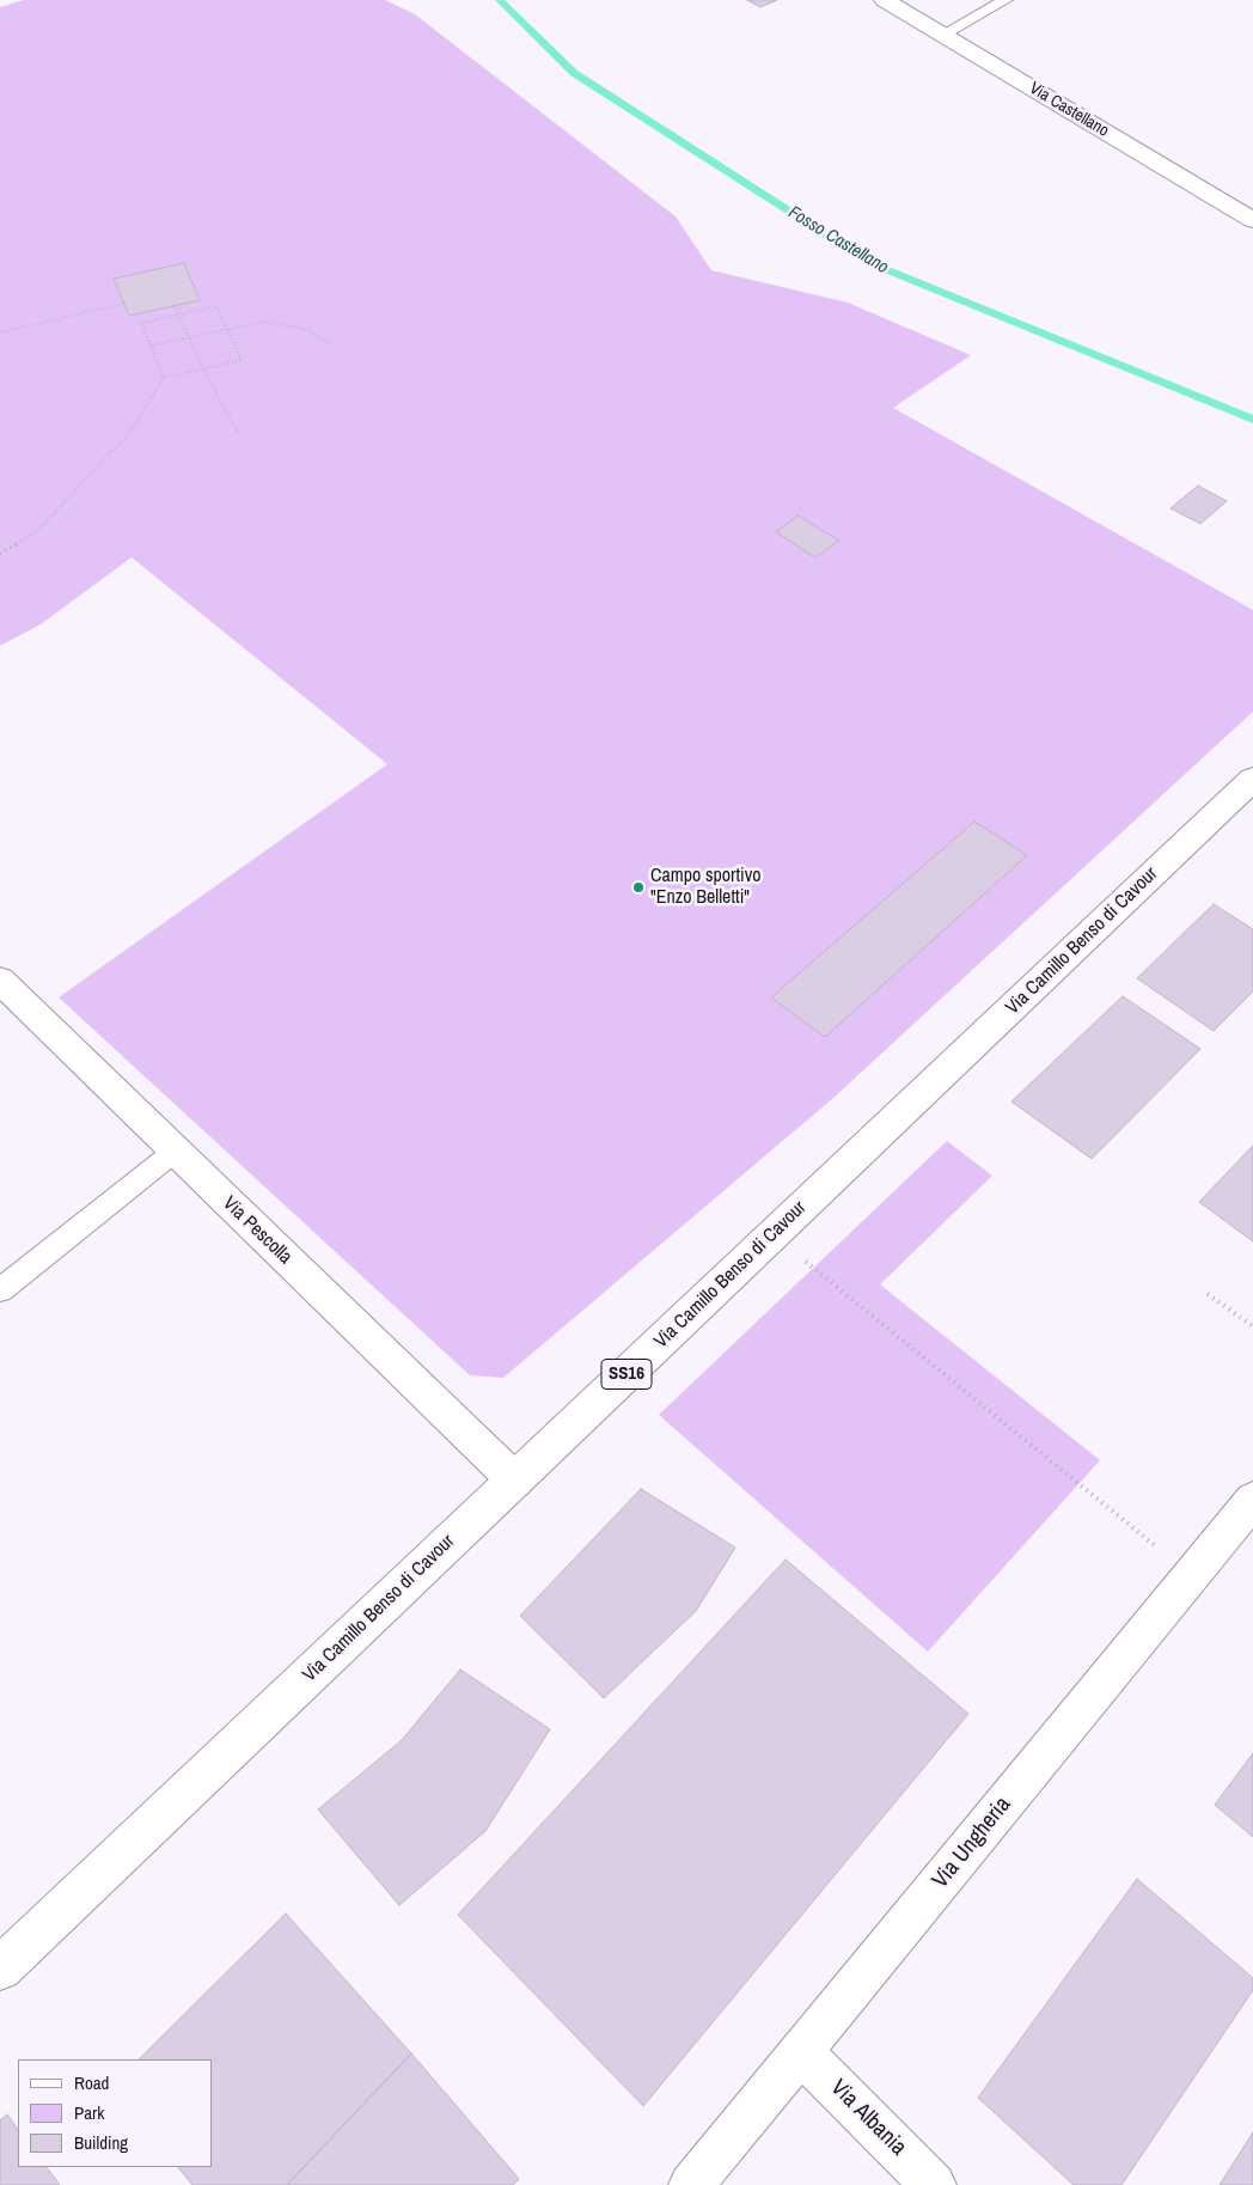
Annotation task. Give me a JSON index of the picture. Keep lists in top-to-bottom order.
{
  "streets": {
    "street": [
      "Via Castellano",
      "Via Camillo Benso di Cavour",
      "Via Pescolla",
      "SS16",
      "Via Ungheria",
      "Via Albania"
    ]
  },
  "crossings": [
    ["Via Camillo Benso di Cavour", "Via Pescolla"],
    ["Via Ungheria", "Via Albania"]
  ],
  "water": ["Fosso Castellano"],
  "places": ["Campo sportivo \"Enzo Belletti\""],
  "legend": ["Road", "Park", "Building"]
}
